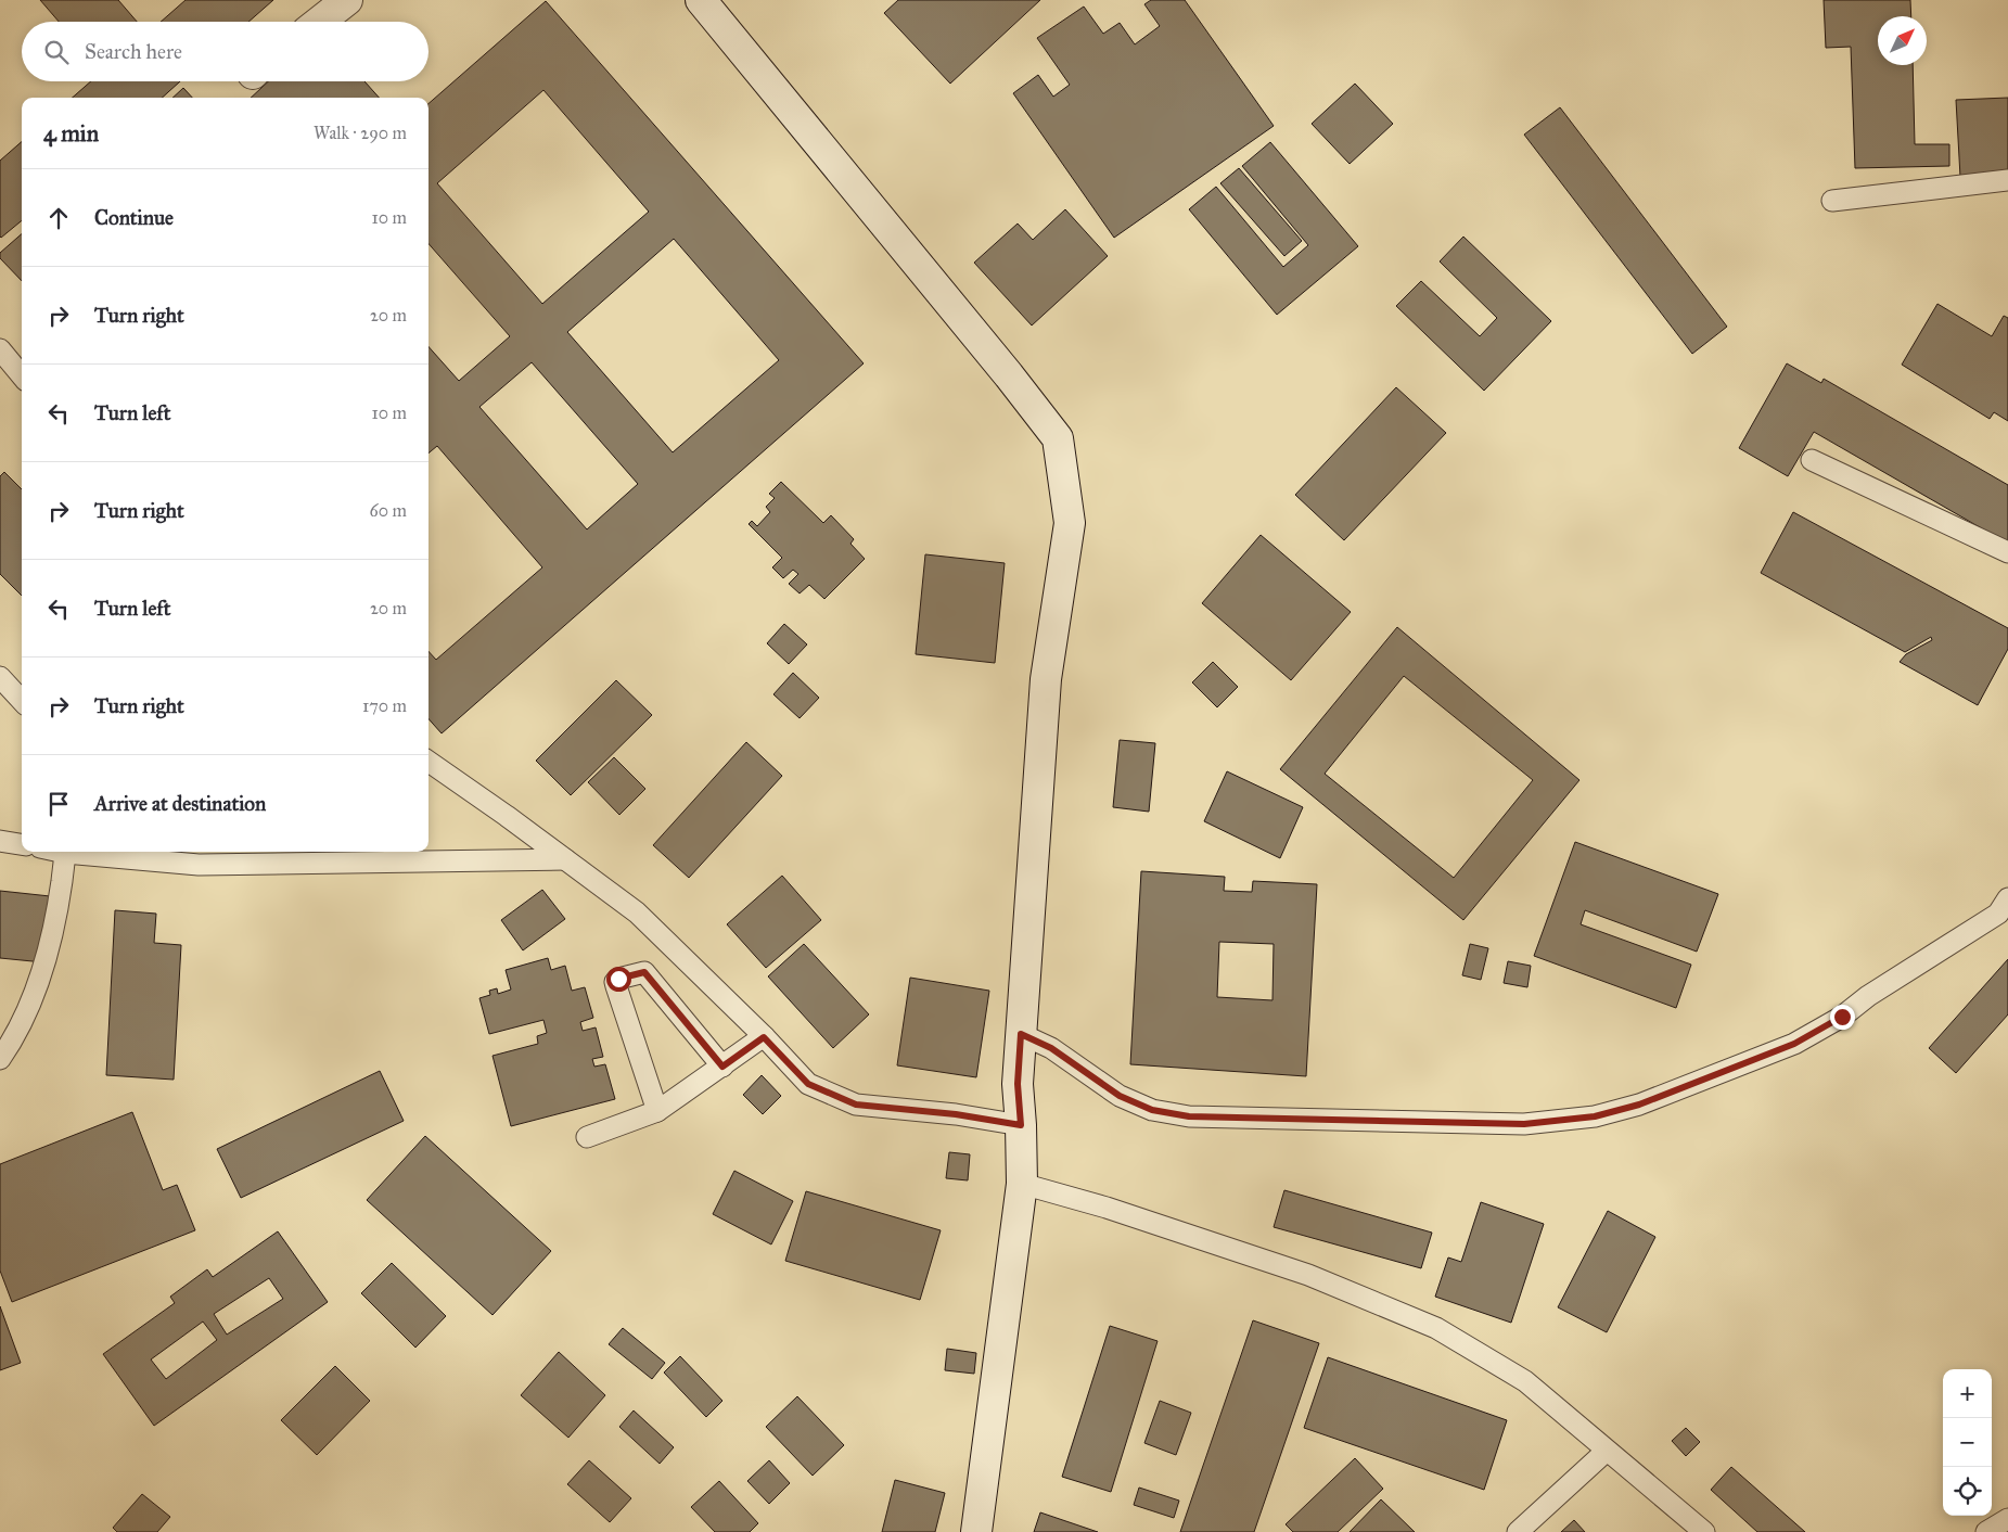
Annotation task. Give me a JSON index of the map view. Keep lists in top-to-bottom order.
{
  "north": "top right",
  "page": {
    "search": "Search here",
    "heading": ["4 min", "Walk · 290 m"],
    "list": [
      ["Continue", "10 m"],
      ["Turn right", "20 m"],
      ["Turn left", "10 m"],
      ["Turn right", "60 m"],
      ["Turn left", "20 m"],
      ["Turn right", "170 m"],
      "Arrive at destination"
    ],
    "map_buttons": ["+", "−"]
  }
}
